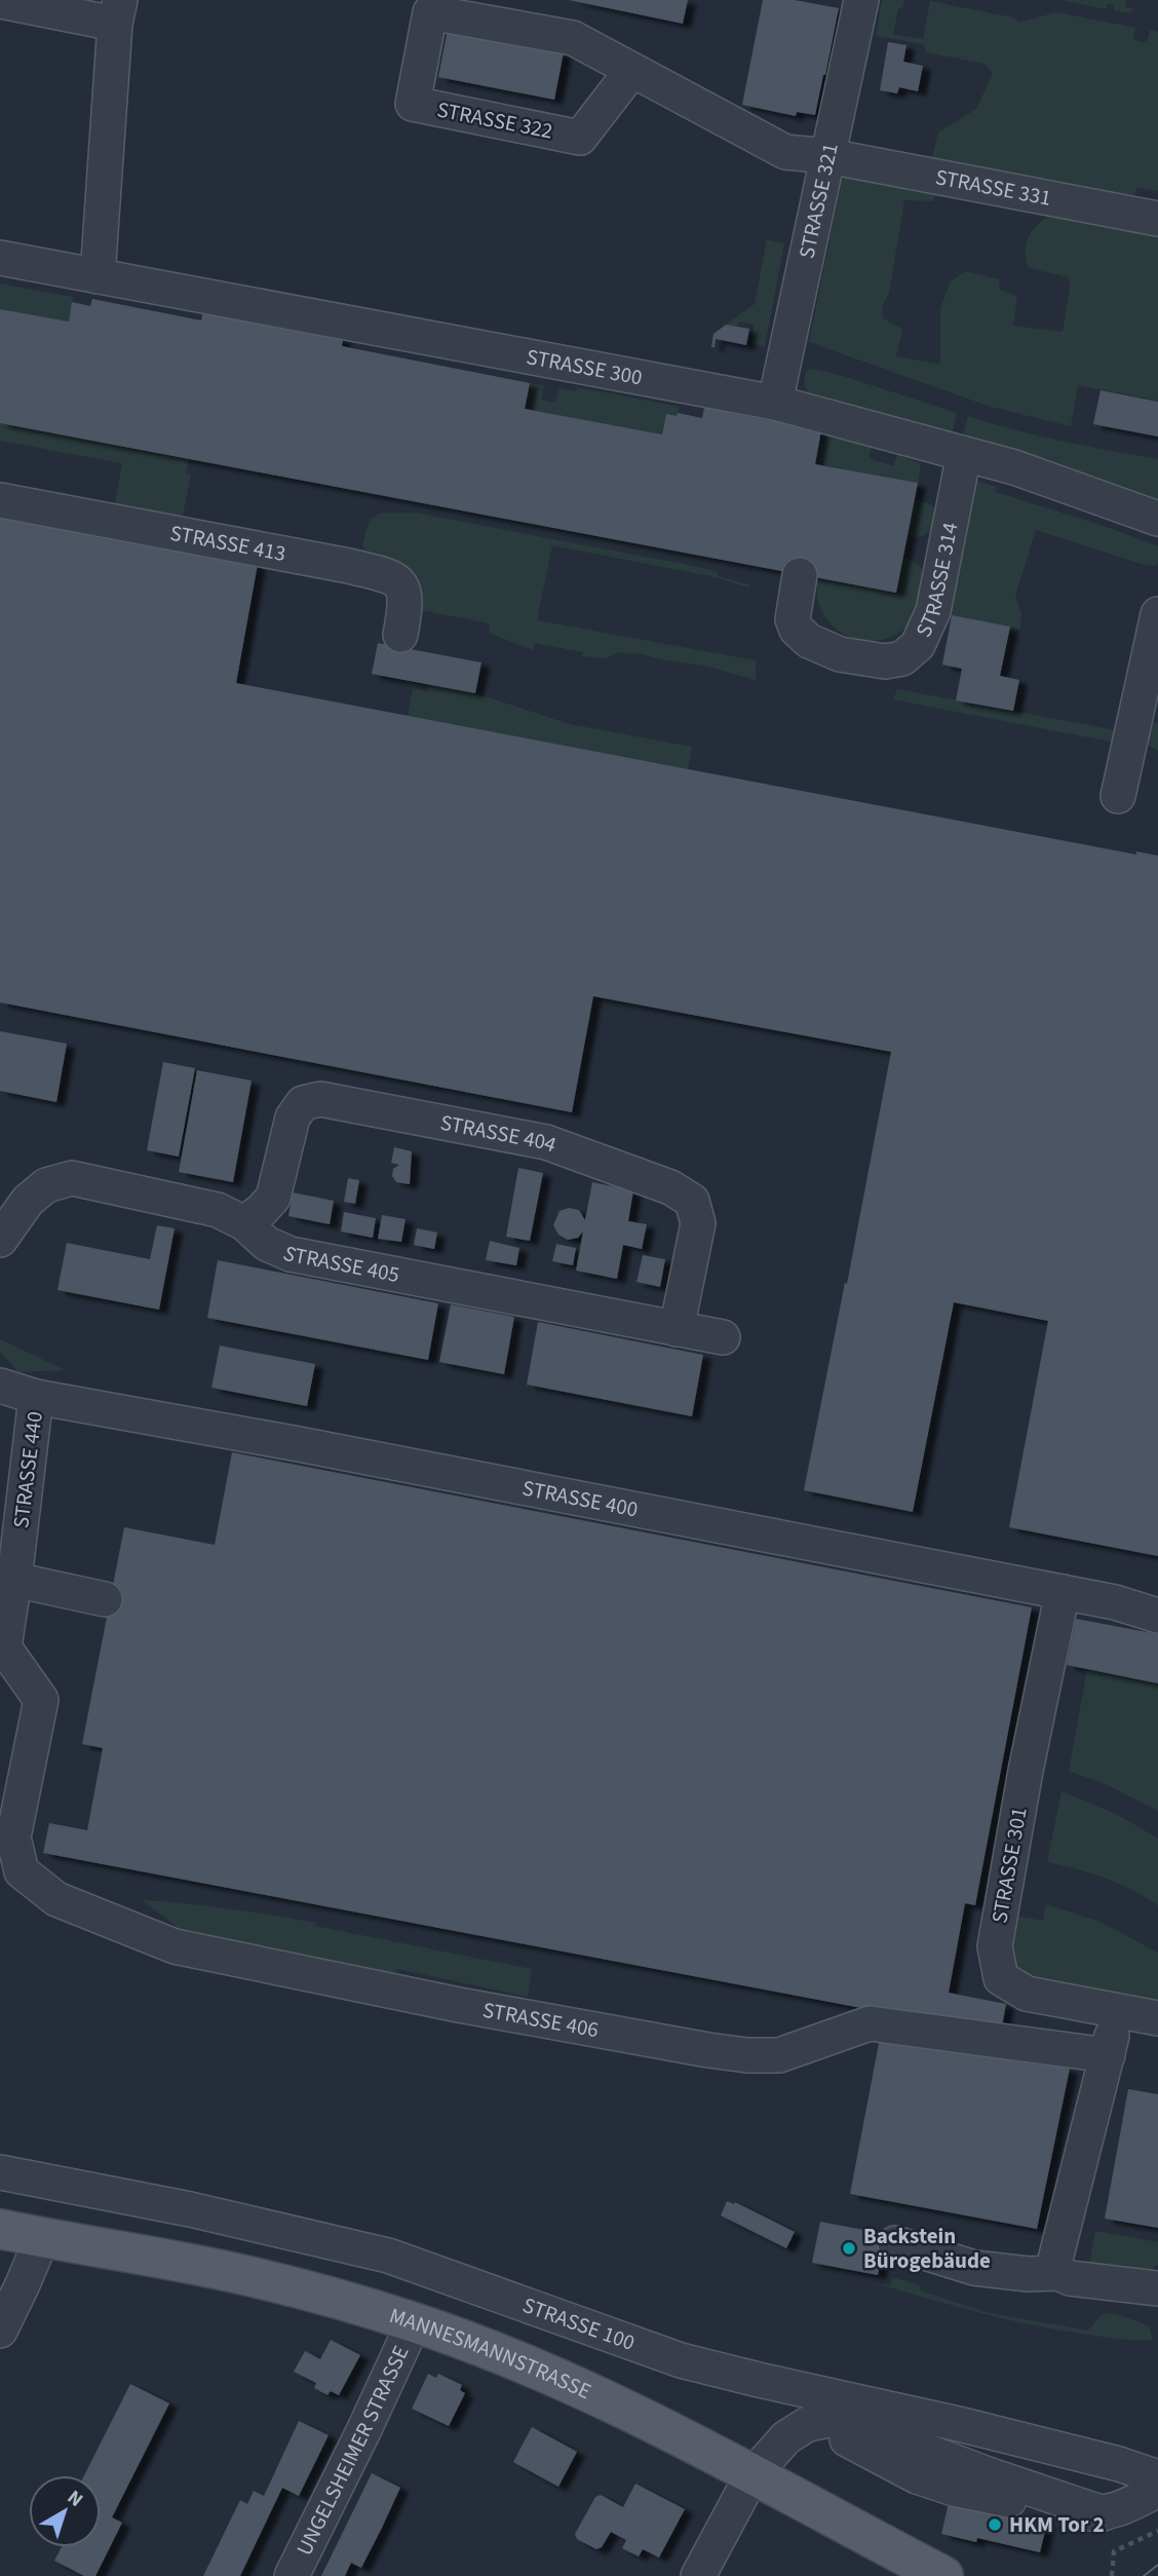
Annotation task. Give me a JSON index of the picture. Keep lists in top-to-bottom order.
{
  "streets": {
    "main road": ["MANNESMANNSTRASSE"],
    "street": [
      "STRASSE 322",
      "STRASSE 331",
      "STRASSE 321",
      "STRASSE 300",
      "STRASSE 413",
      "STRASSE 314",
      "STRASSE 404",
      "STRASSE 405",
      "STRASSE 440",
      "STRASSE 400",
      "STRASSE 301",
      "STRASSE 406",
      "STRASSE 100",
      "UNGELSHEIMER STRASSE"
    ]
  },
  "crossings": [
    ["STRASSE 322", "STRASSE 331"],
    ["STRASSE 322", "STRASSE 321"],
    ["STRASSE 331", "STRASSE 321"],
    ["STRASSE 321", "STRASSE 300"],
    ["STRASSE 300", "STRASSE 314"],
    ["STRASSE 404", "STRASSE 405"],
    ["STRASSE 440", "STRASSE 400"],
    ["STRASSE 440", "STRASSE 406"],
    ["STRASSE 400", "STRASSE 301"],
    ["MANNESMANNSTRASSE", "UNGELSHEIMER STRASSE"]
  ],
  "places": ["Backstein Bürogebäude", "HKM Tor 2"],
  "north": "top right"
}
